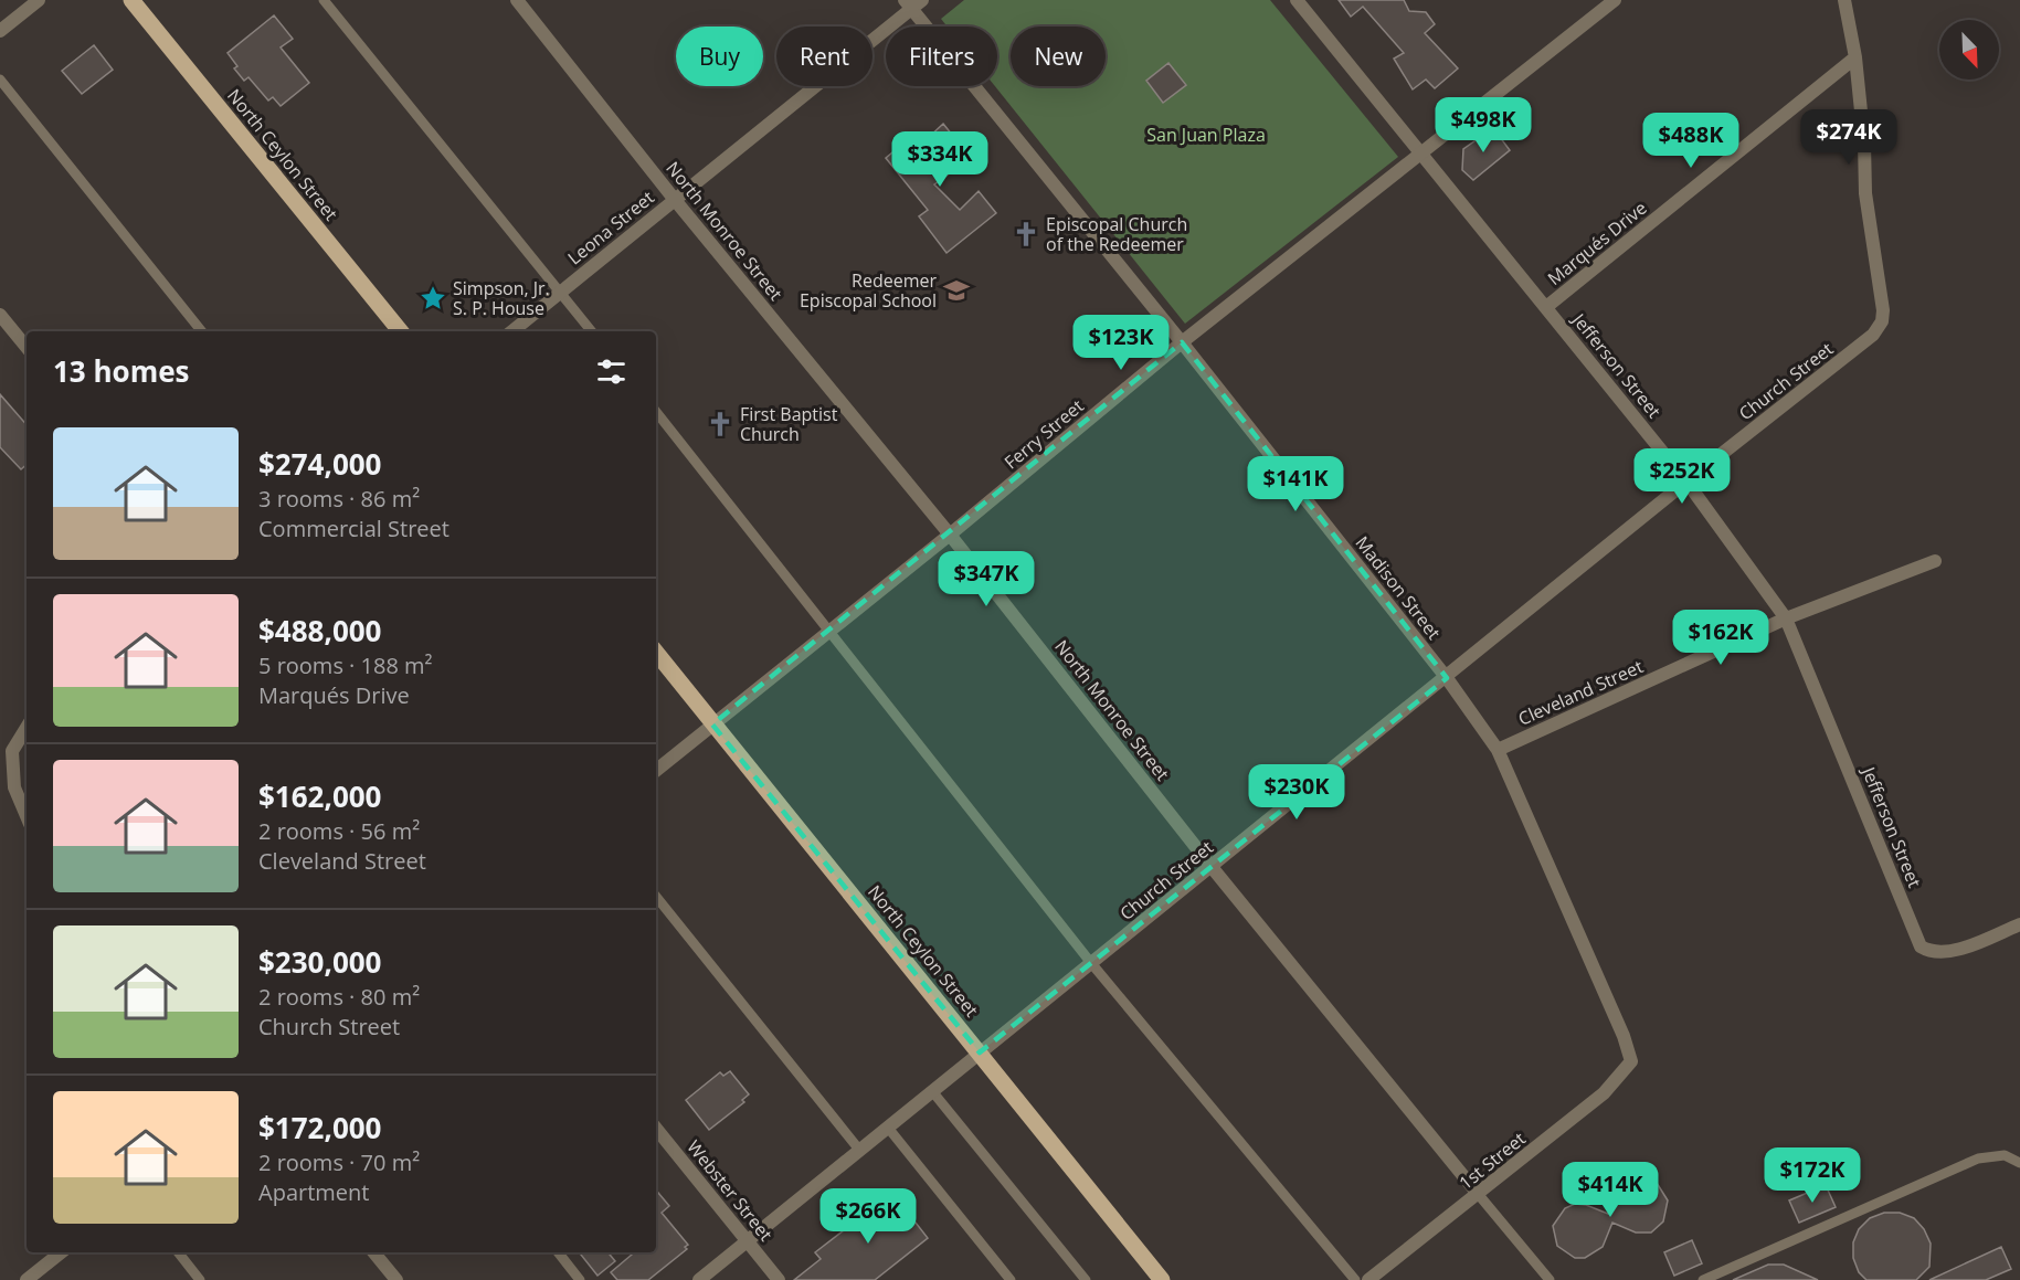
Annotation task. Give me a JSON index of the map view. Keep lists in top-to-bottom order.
{
  "streets": {
    "main road": ["North Ceylon Street"],
    "street": [
      "Leona Street",
      "North Monroe Street",
      "Marqués Drive",
      "Jefferson Street",
      "Church Street",
      "Ferry Street",
      "Madison Street",
      "Cleveland Street",
      "1st Street",
      "Webster Street"
    ]
  },
  "crossings": [
    ["North Ceylon Street", "Church Street"],
    ["North Ceylon Street", "Ferry Street"],
    ["Leona Street", "North Monroe Street"],
    ["Leona Street", "Madison Street"],
    ["North Monroe Street", "Church Street"],
    ["North Monroe Street", "Ferry Street"],
    ["North Monroe Street", "1st Street"],
    ["Marqués Drive", "Jefferson Street"],
    ["Marqués Drive", "Church Street"],
    ["Jefferson Street", "Church Street"],
    ["Jefferson Street", "Ferry Street"],
    ["Jefferson Street", "Cleveland Street"],
    ["Church Street", "Madison Street"],
    ["Church Street", "Webster Street"],
    ["Ferry Street", "Madison Street"],
    ["Madison Street", "Cleveland Street"],
    ["Madison Street", "1st Street"]
  ],
  "parks": ["San Juan Plaza"],
  "places": {
    "church": ["Episcopal Church of the Redeemer", "First Baptist Church"],
    "school or university": ["Redeemer Episcopal School"],
    "place": ["Simpson, Jr. S. P. House"]
  },
  "north": "bottom right",
  "page": {
    "chip": [
      "Buy",
      "Rent",
      "Filters",
      "New"
    ],
    "price": [
      "$498K",
      "$274K",
      "$488K",
      "$334K",
      "$123K",
      "$252K",
      "$141K",
      "$347K",
      "$162K",
      "$230K",
      "$172K",
      "$414K",
      "$266K"
    ],
    "heading": "13 homes",
    "list": [
      {
        "name": "$274,000",
        "note": "3 rooms · 86 m² · Commercial Street"
      },
      {
        "name": "$488,000",
        "note": "5 rooms · 188 m² · Marqués Drive"
      },
      {
        "name": "$162,000",
        "note": "2 rooms · 56 m² · Cleveland Street"
      },
      {
        "name": "$230,000",
        "note": "2 rooms · 80 m² · Church Street"
      },
      {
        "name": "$172,000",
        "note": "2 rooms · 70 m² · Apartment"
      }
    ]
  }
}
